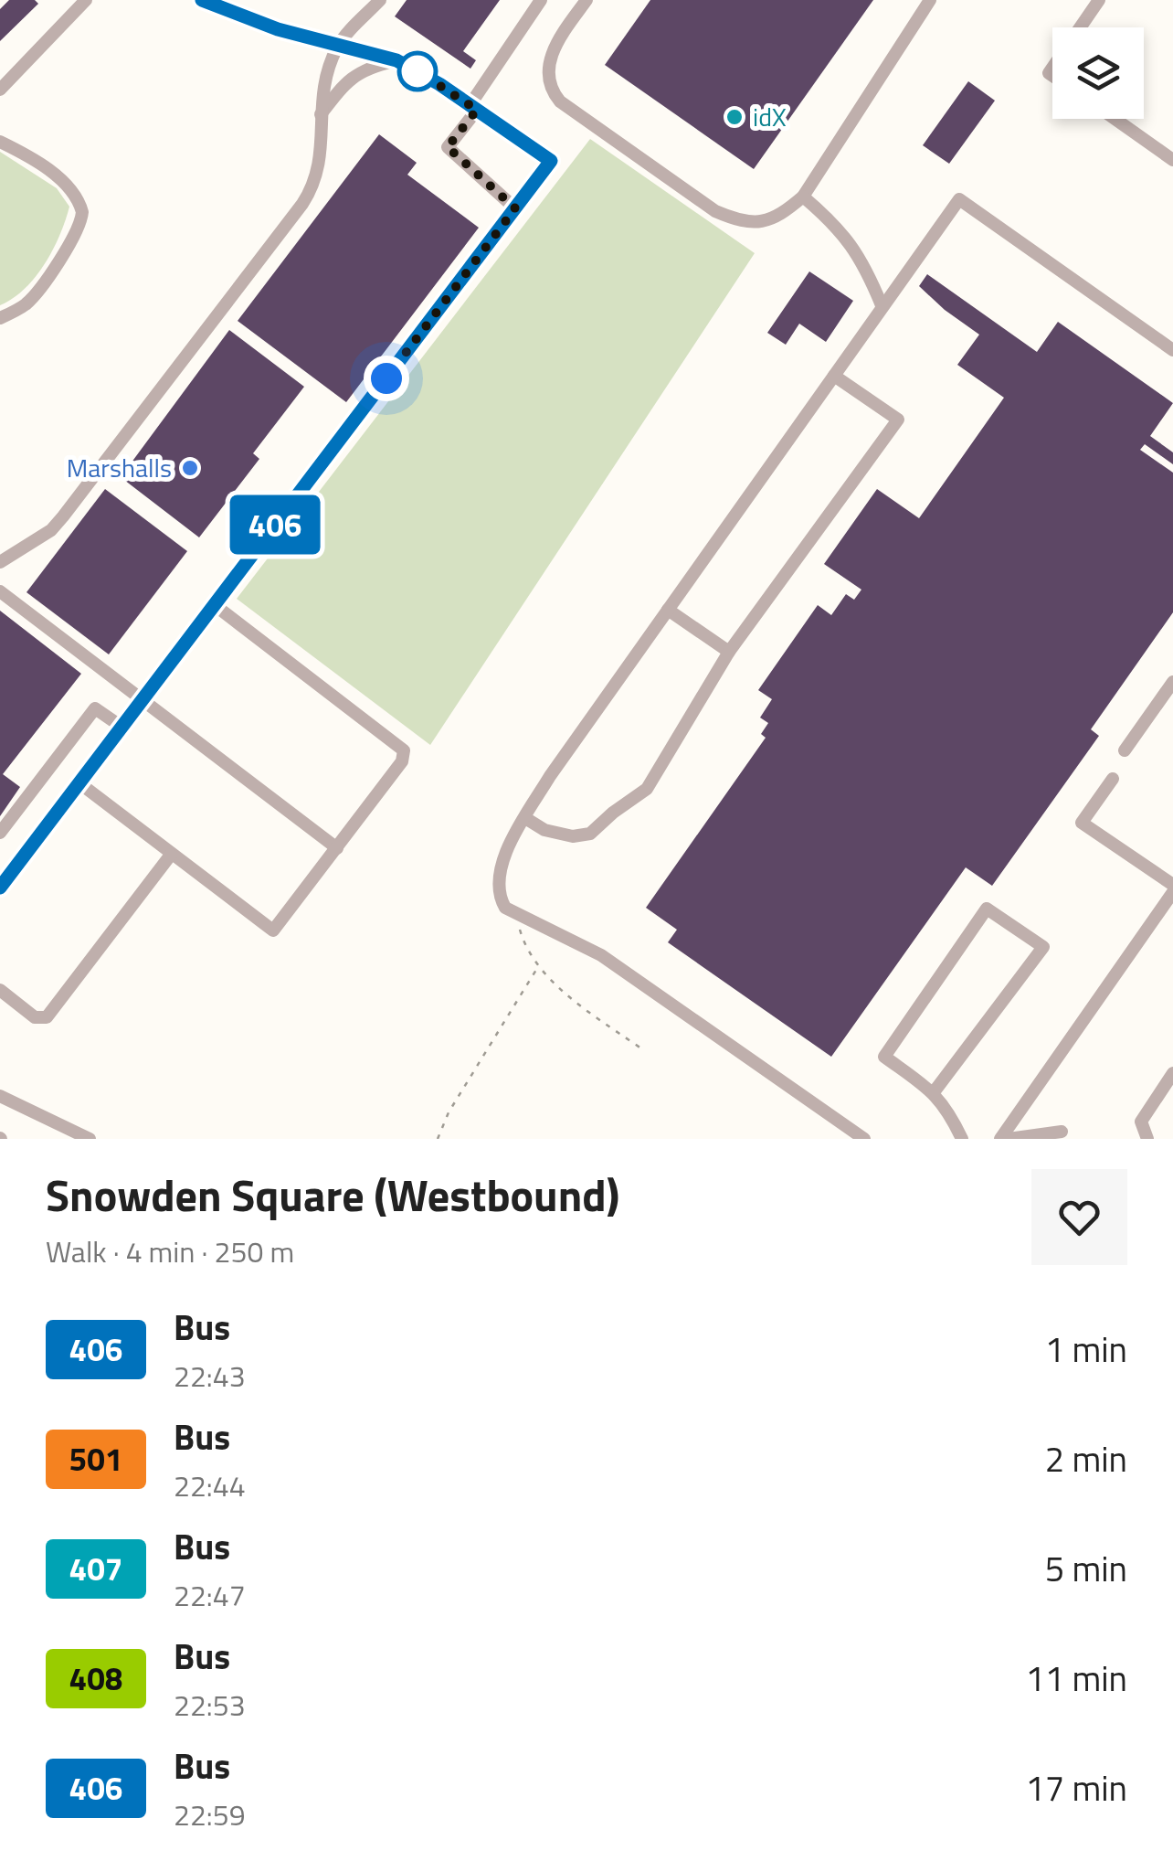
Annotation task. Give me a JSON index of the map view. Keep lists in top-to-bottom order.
{
  "places": ["idX", "Marshalls"],
  "lines": ["bus line 406"],
  "page": {
    "on_map": "406",
    "heading": ["Snowden Square (Westbound)", "Walk · 4 min · 250 m"],
    "list": [
      {
        "mark": "406",
        "name": "Bus",
        "note": "22:43",
        "value": "1 min"
      },
      {
        "mark": "501",
        "name": "Bus",
        "note": "22:44",
        "value": "2 min"
      },
      {
        "mark": "407",
        "name": "Bus",
        "note": "22:47",
        "value": "5 min"
      },
      {
        "mark": "408",
        "name": "Bus",
        "note": "22:53",
        "value": "11 min"
      },
      {
        "mark": "406",
        "name": "Bus",
        "note": "22:59",
        "value": "17 min"
      }
    ]
  }
}
